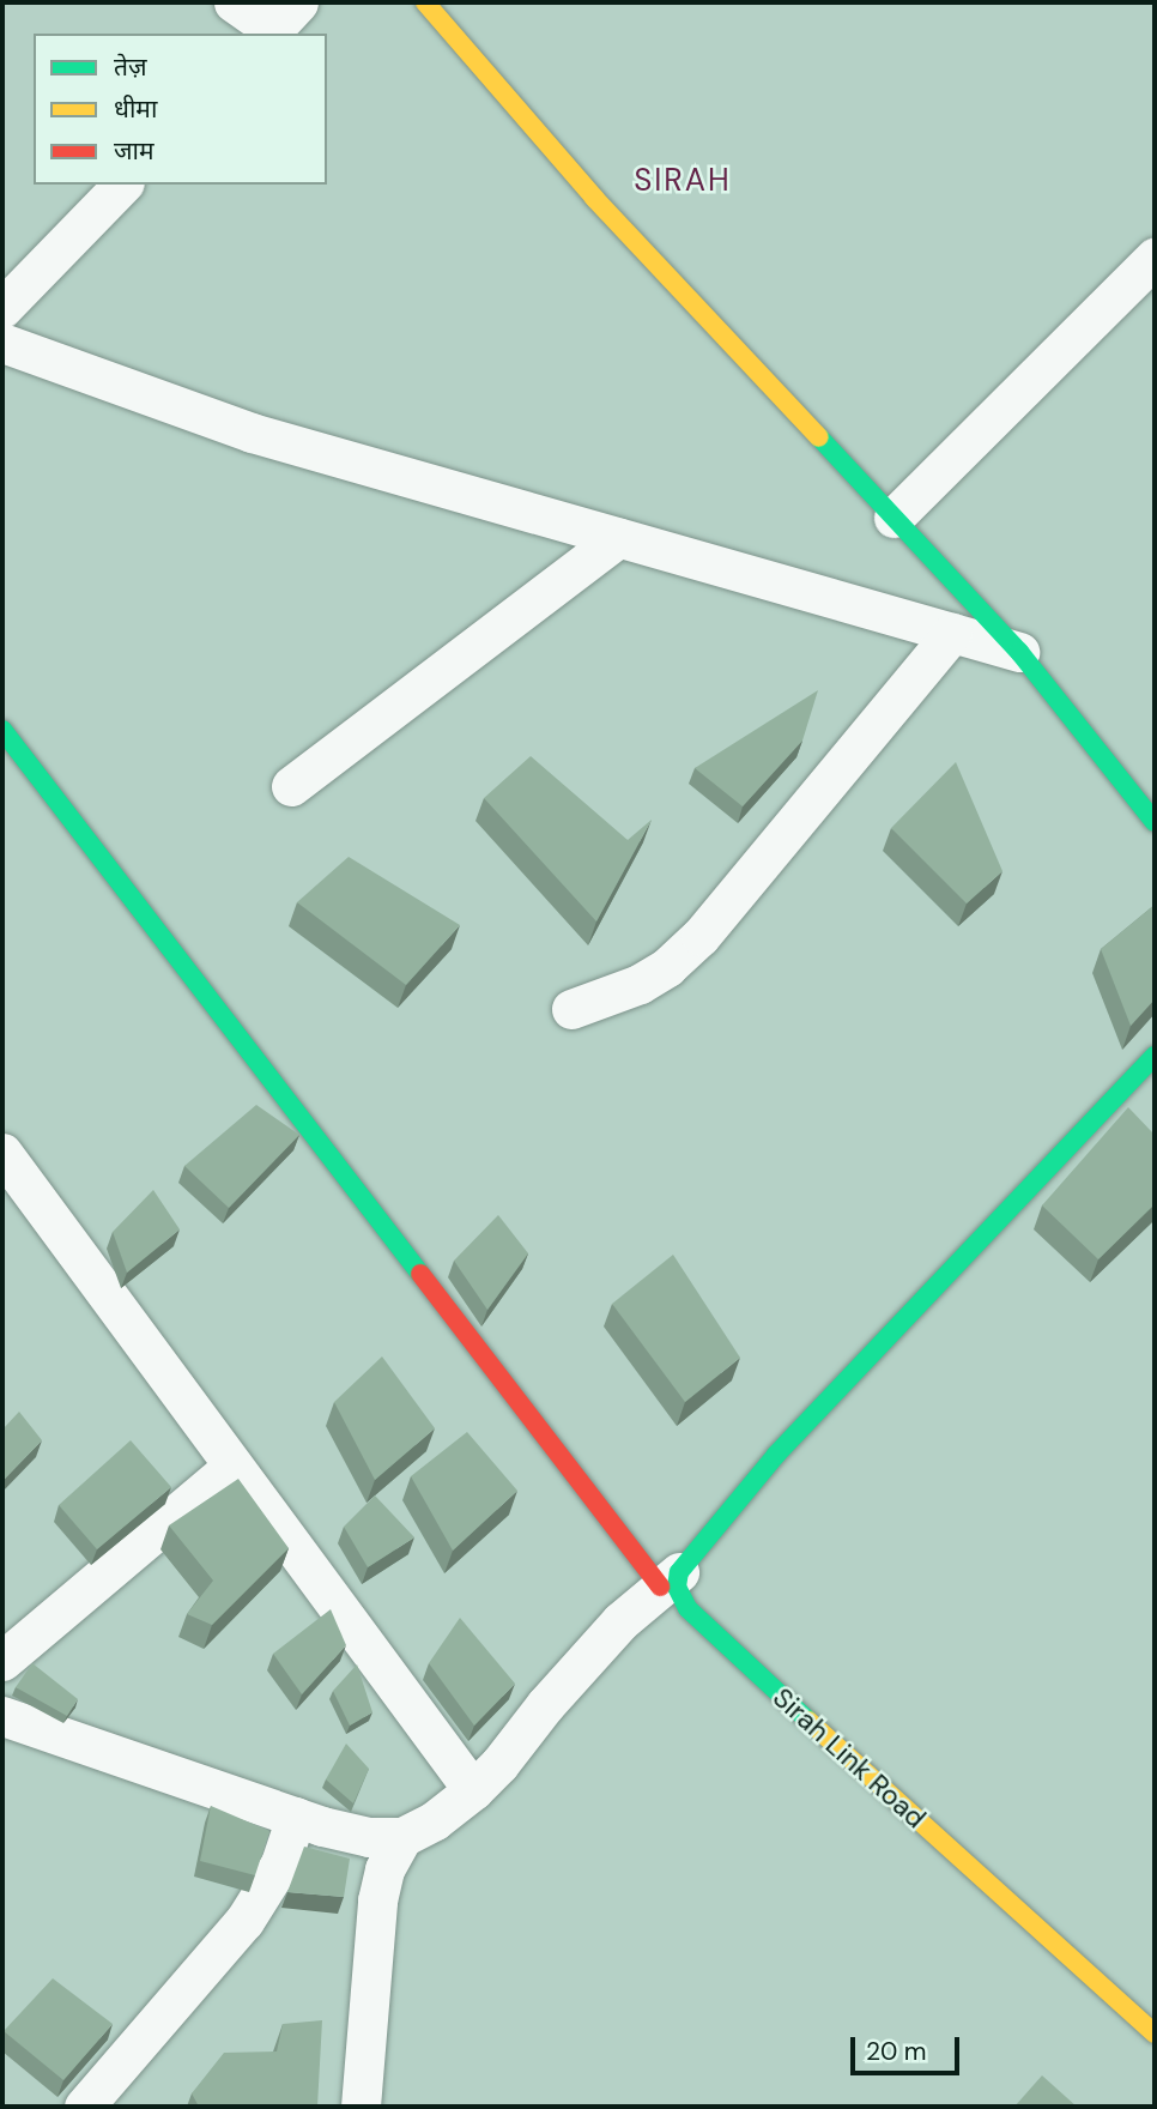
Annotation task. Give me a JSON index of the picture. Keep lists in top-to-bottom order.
{
  "streets": {
    "street": ["Sirah Link Road"]
  },
  "districts": ["SIRAH"],
  "legend": ["तेज़", "धीमा", "जाम"],
  "scale_bar": "20 m"
}
